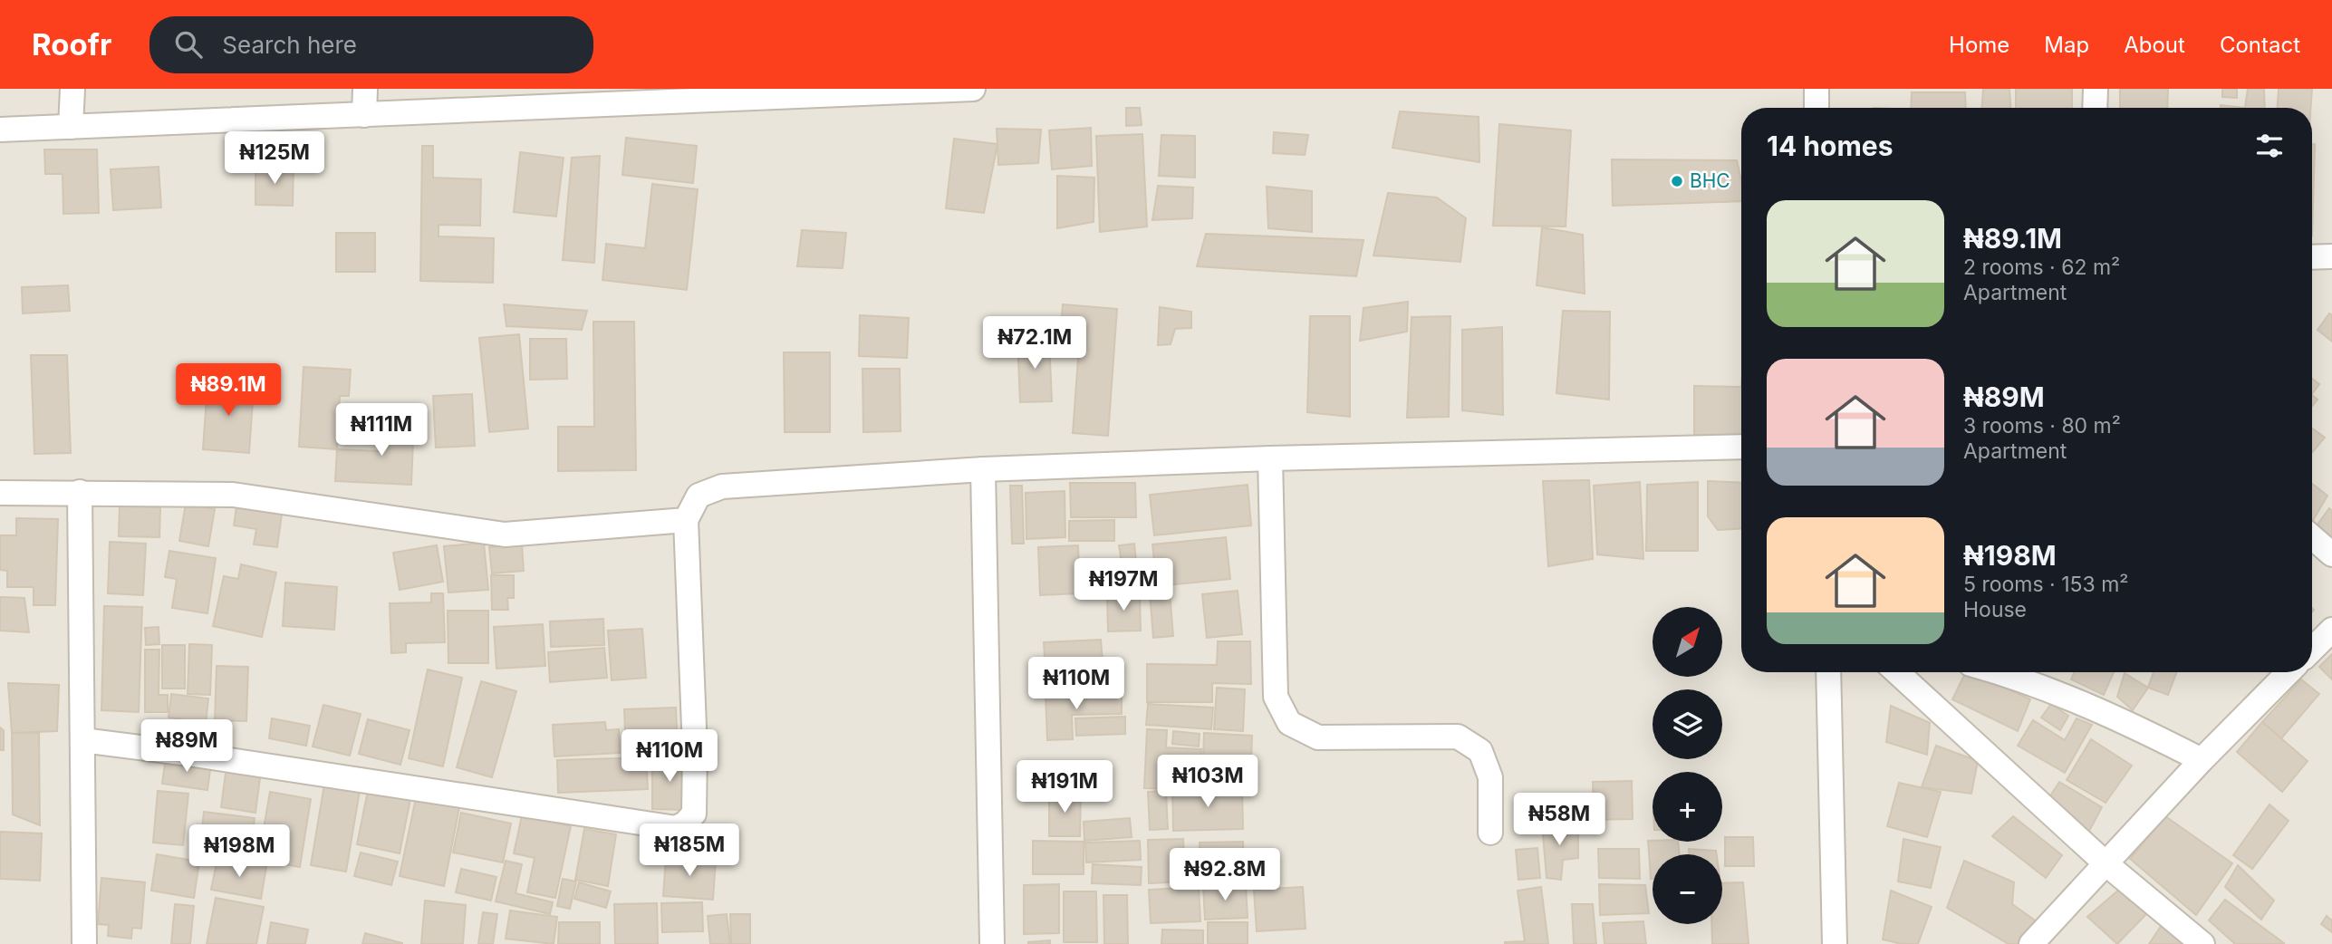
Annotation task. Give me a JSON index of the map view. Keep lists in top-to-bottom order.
{
  "places": ["BHC"],
  "north": "top right",
  "page": {
    "header": "Roofr",
    "search": "Search here",
    "nav": [
      "Home",
      "Map",
      "About",
      "Contact"
    ],
    "heading": "14 homes",
    "price": [
      "₦125M",
      "₦72.1M",
      "₦89.1M",
      "₦111M",
      "₦197M",
      "₦110M",
      "₦89M",
      "₦110M",
      "₦103M",
      "₦191M",
      "₦58M",
      "₦185M",
      "₦198M",
      "₦92.8M"
    ],
    "list": [
      {
        "name": "₦89.1M",
        "note": "2 rooms · 62 m² · Apartment"
      },
      {
        "name": "₦89M",
        "note": "3 rooms · 80 m² · Apartment"
      },
      {
        "name": "₦198M",
        "note": "5 rooms · 153 m² · House"
      }
    ],
    "map_buttons": ["+", "−"]
  }
}
